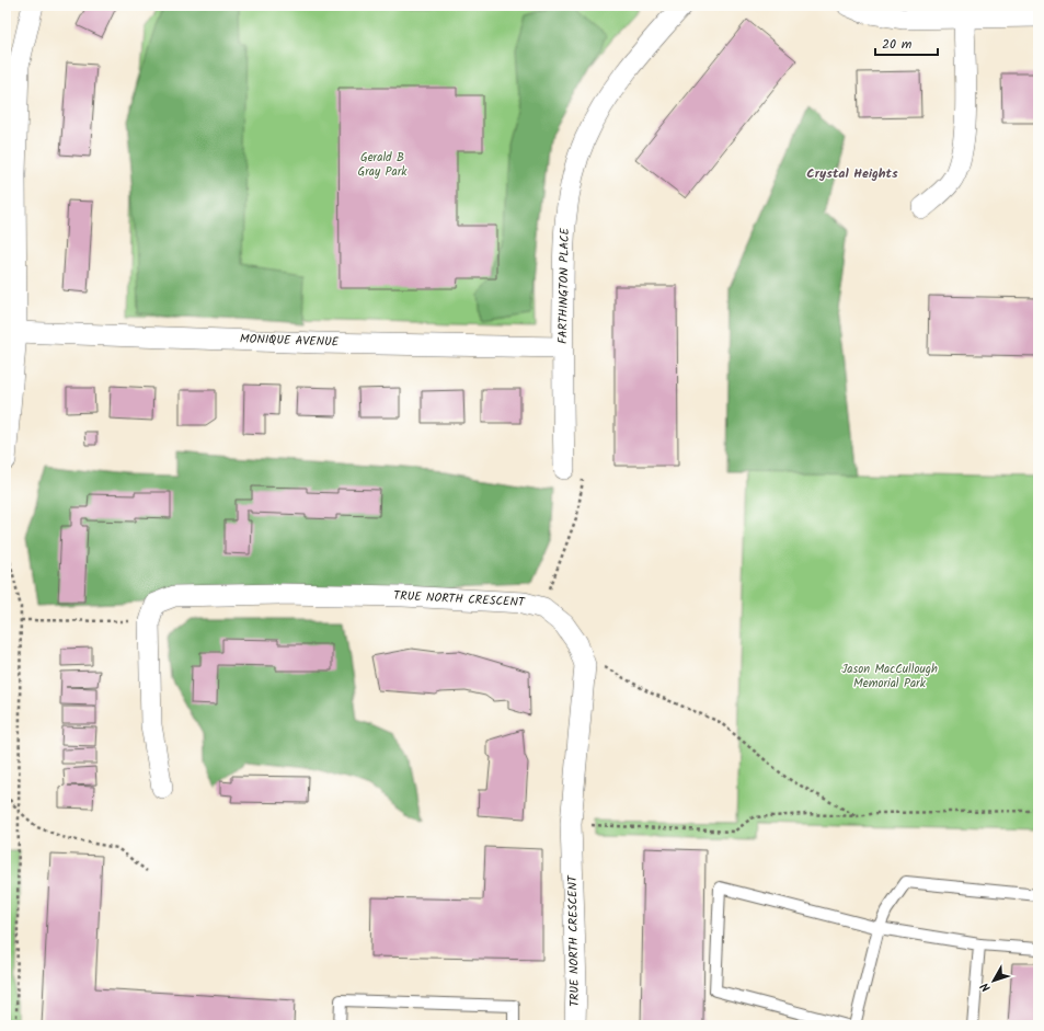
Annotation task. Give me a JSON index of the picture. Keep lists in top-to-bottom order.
{
  "streets": {
    "street": ["FARTHINGTON PLACE", "MONIQUE AVENUE", "TRUE NORTH CRESCENT"]
  },
  "crossings": [
    ["FARTHINGTON PLACE", "MONIQUE AVENUE"]
  ],
  "districts": ["Crystal Heights"],
  "parks": ["Gerald B Gray Park", "Jason MacCullough Memorial Park"],
  "scale_bar": "20 m",
  "north": "bottom left"
}
